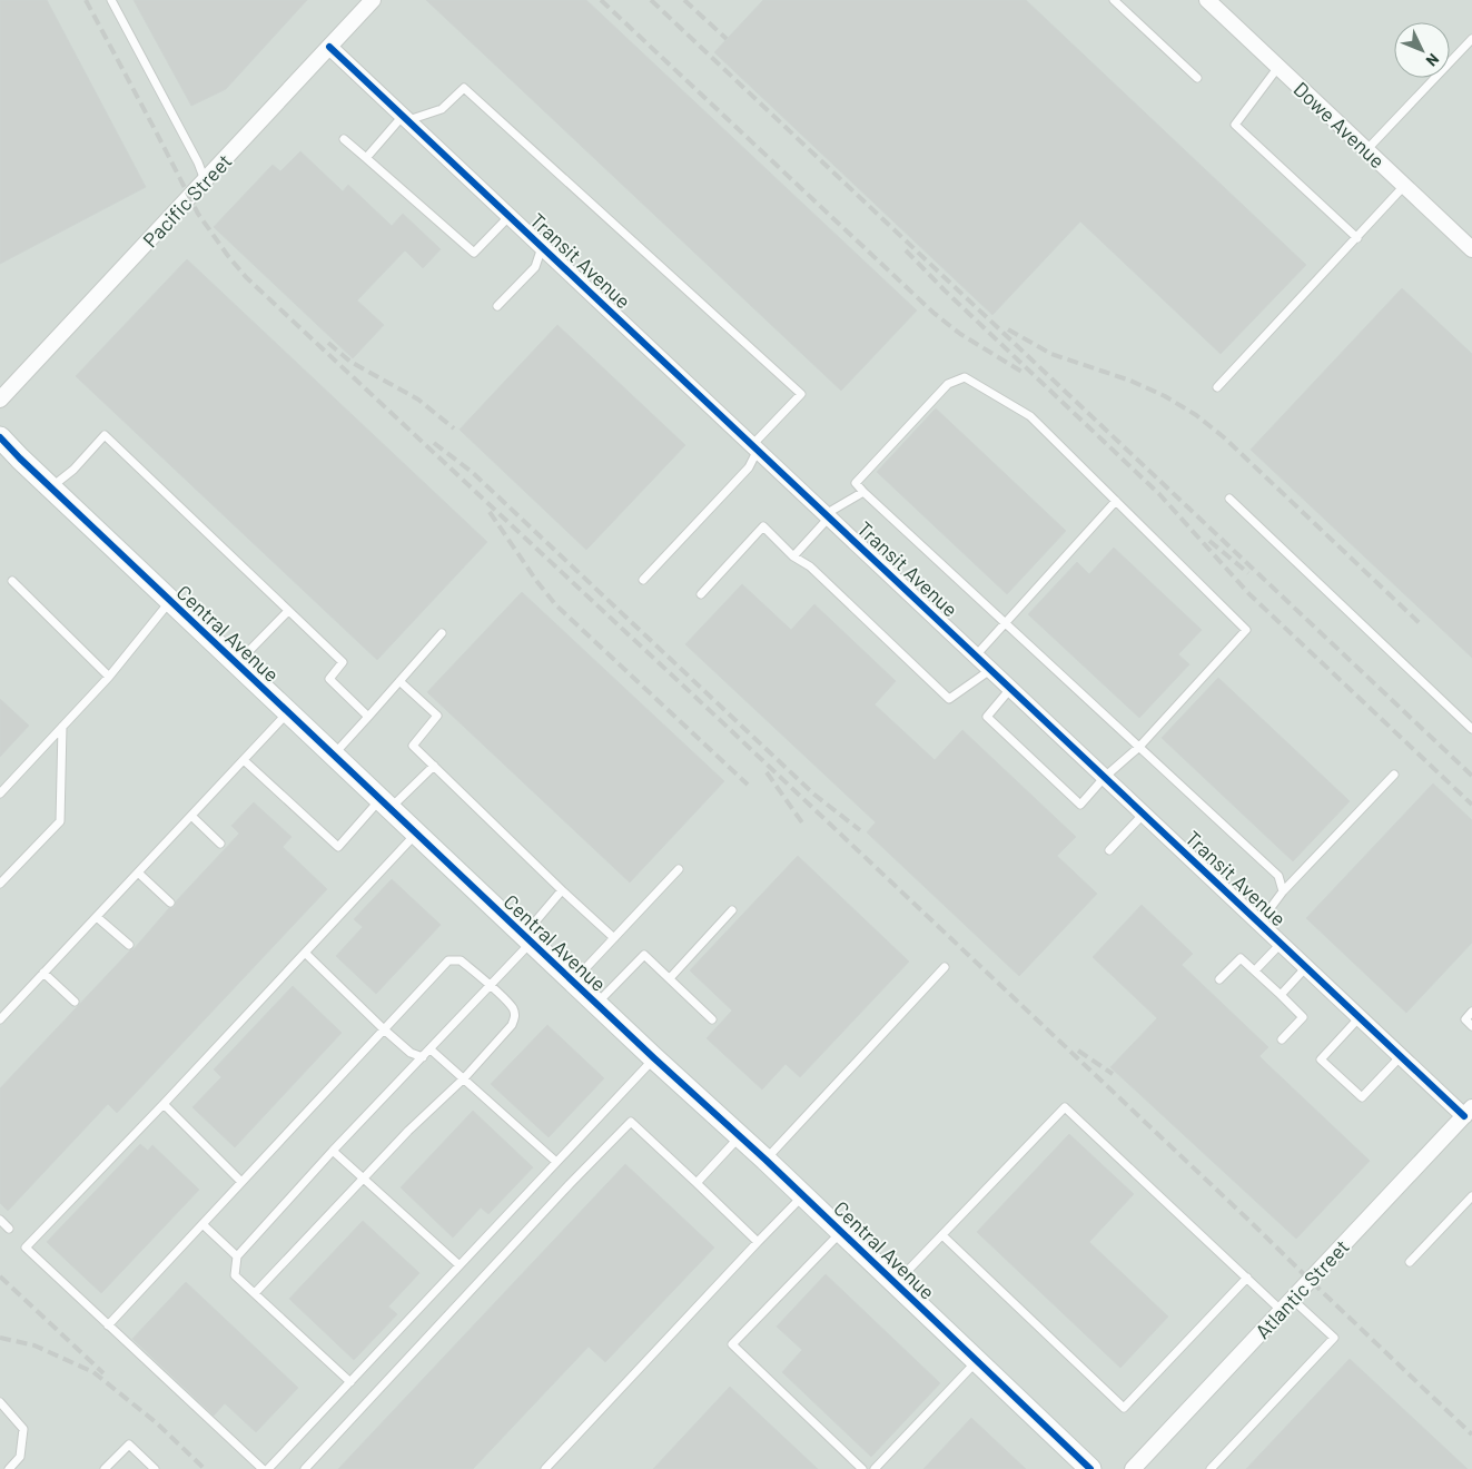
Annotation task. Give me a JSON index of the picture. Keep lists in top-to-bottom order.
{
  "streets": {
    "street": [
      "Dowe Avenue",
      "Pacific Street",
      "Transit Avenue",
      "Central Avenue",
      "Atlantic Street"
    ]
  },
  "crossings": [
    ["Pacific Street", "Transit Avenue"],
    ["Transit Avenue", "Atlantic Street"]
  ],
  "north": "bottom right"
}
